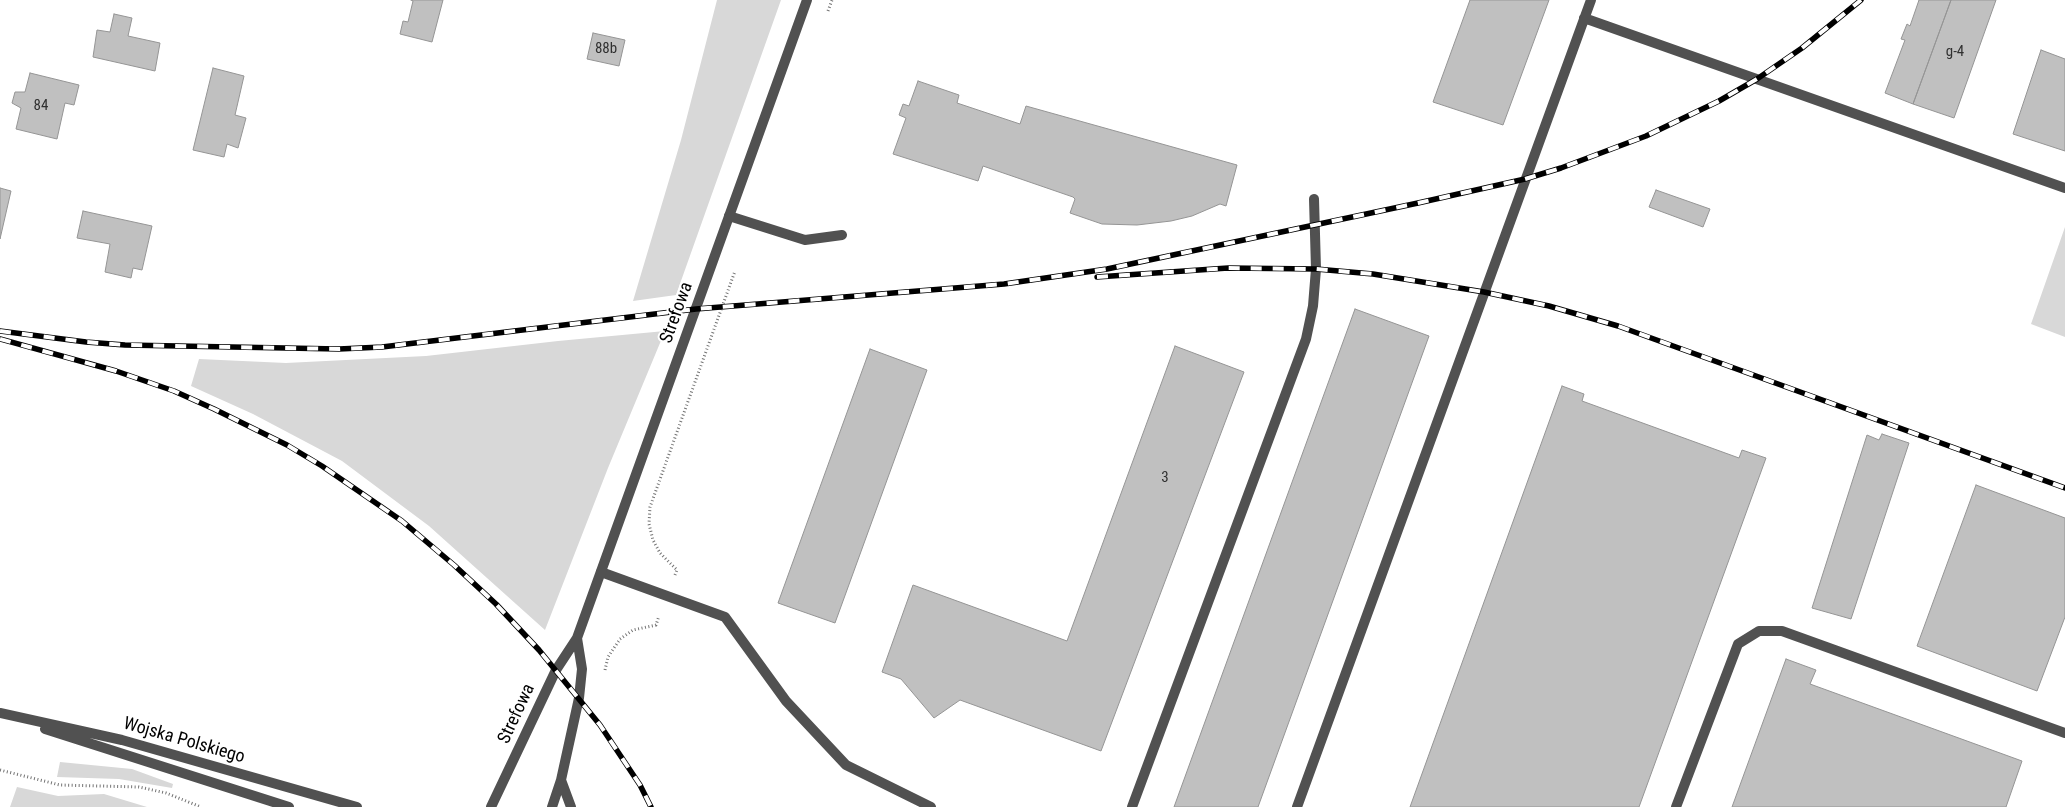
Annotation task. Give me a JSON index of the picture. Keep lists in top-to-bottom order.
{
  "streets": {
    "street": ["Strefowa", "Wojska Polskiego"]
  },
  "house_numbers": [
    "88b",
    "g-4",
    "84",
    "3"
  ]
}
